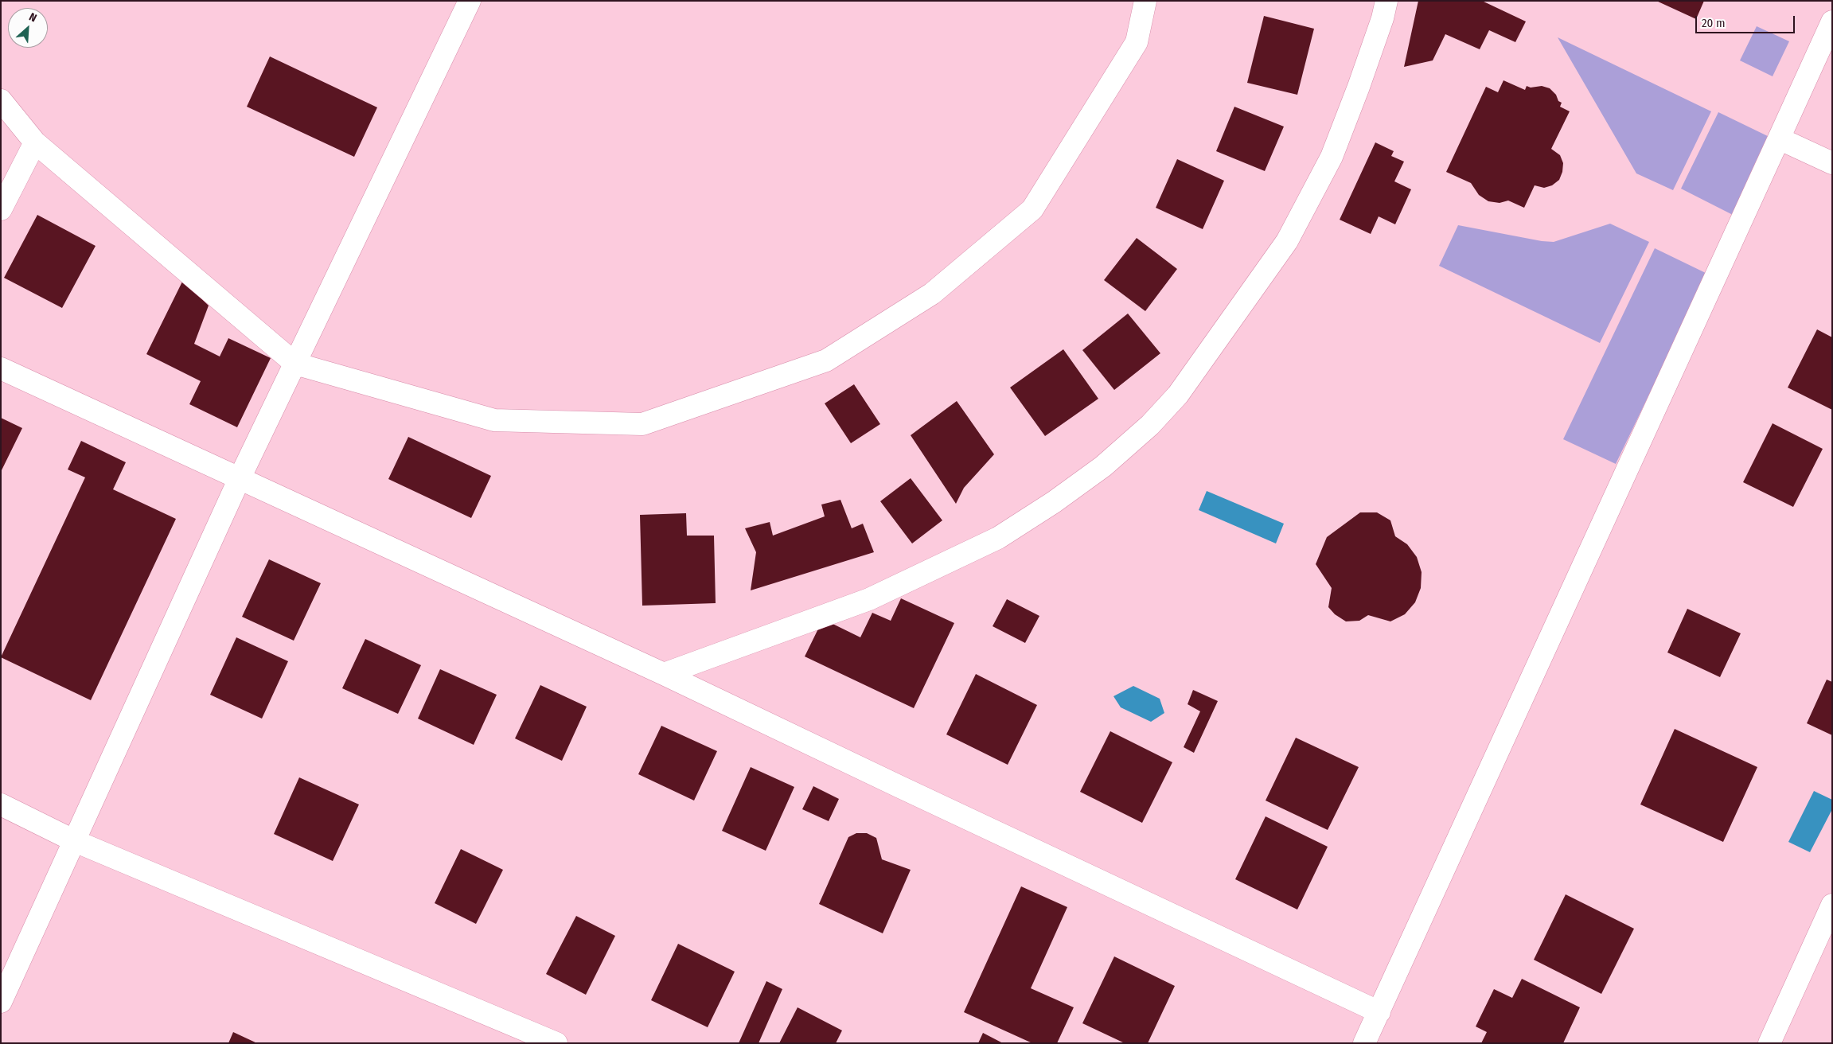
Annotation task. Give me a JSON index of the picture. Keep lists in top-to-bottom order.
{
  "scale_bar": "20 m",
  "north": "top right"
}
